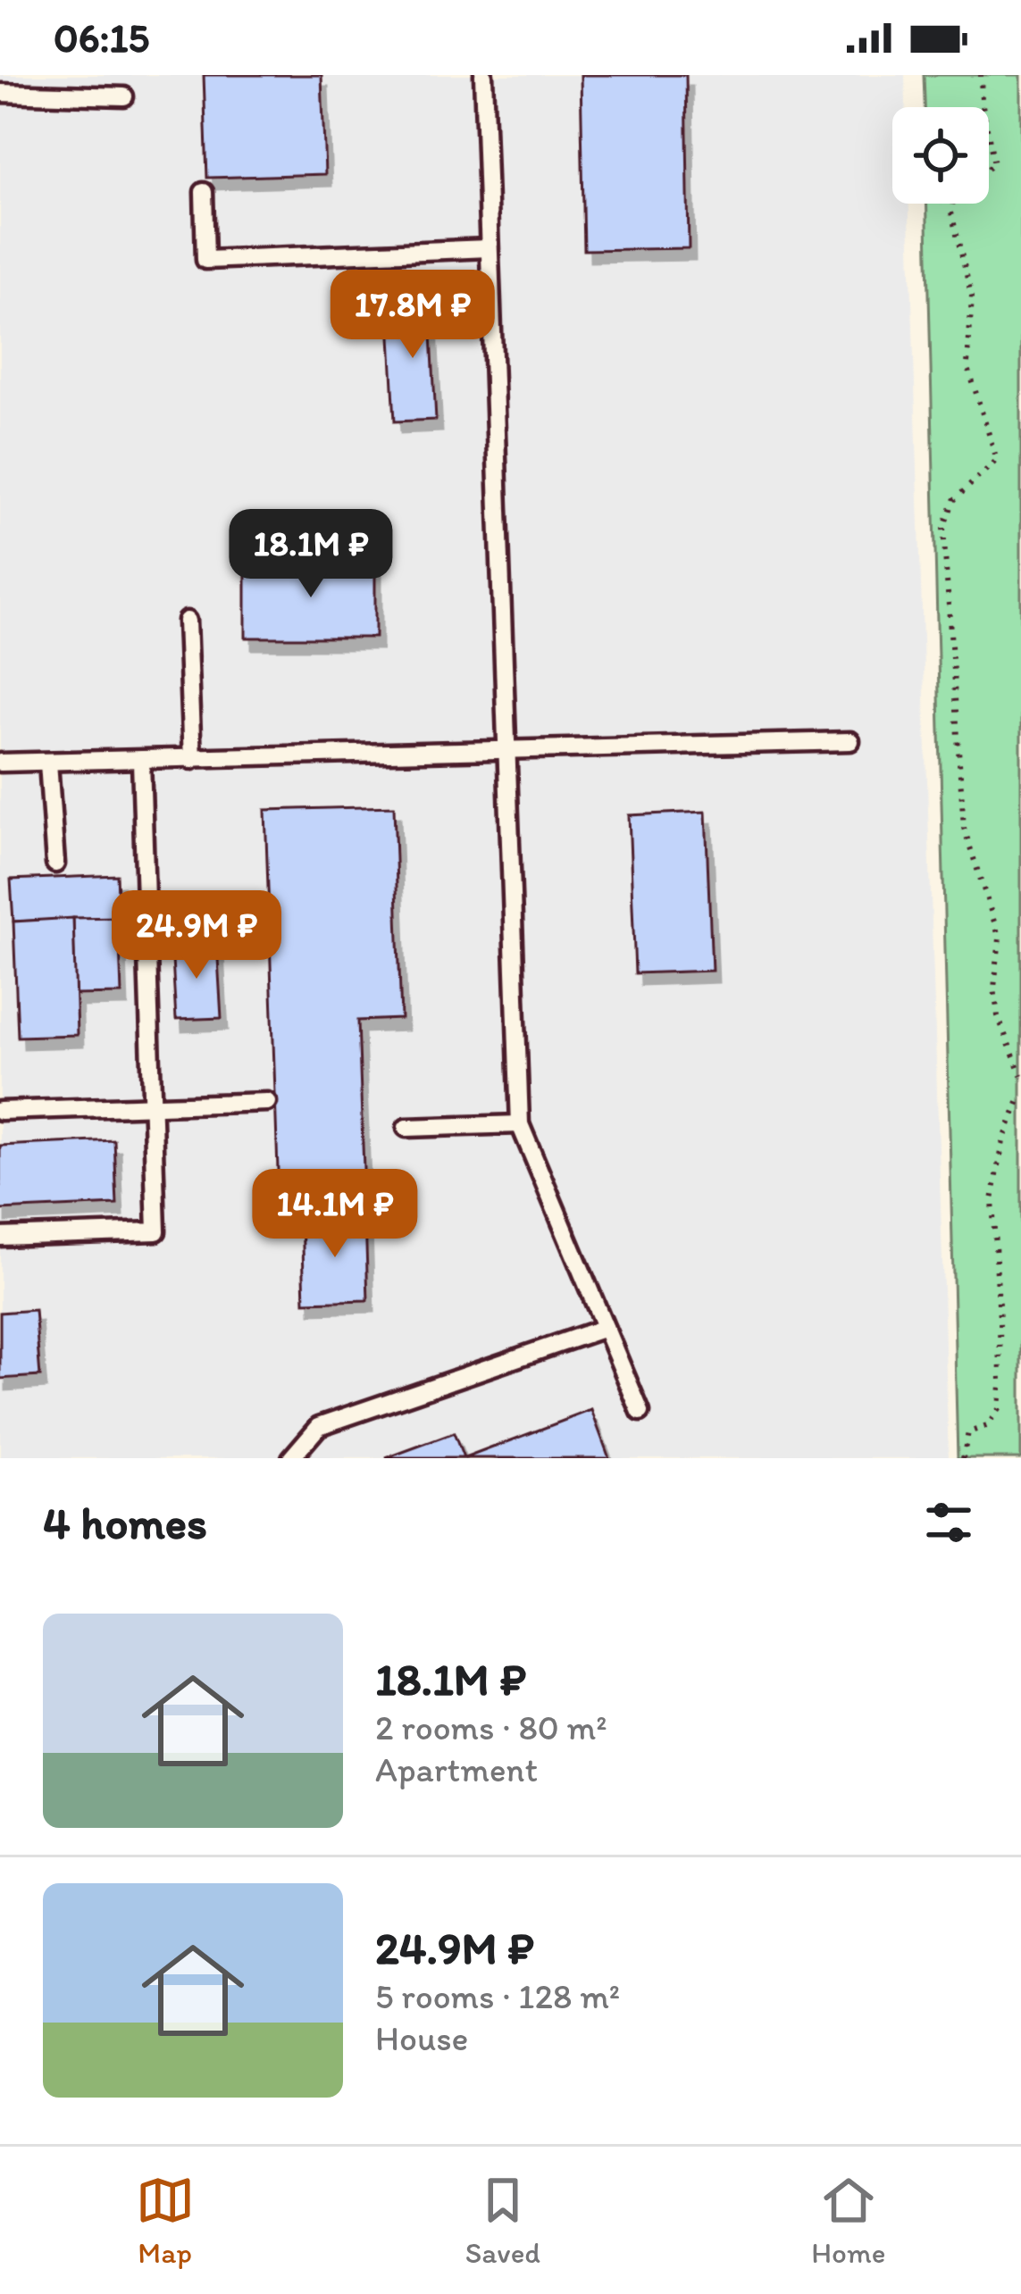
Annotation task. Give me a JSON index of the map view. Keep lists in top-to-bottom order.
{
  "page": {
    "status": "06:15",
    "price": [
      "17.8M ₽",
      "18.1M ₽",
      "24.9M ₽",
      "14.1M ₽"
    ],
    "heading": "4 homes",
    "list": [
      {
        "name": "18.1M ₽",
        "note": "2 rooms · 80 m² · Apartment"
      },
      {
        "name": "24.9M ₽",
        "note": "5 rooms · 128 m² · House"
      }
    ],
    "tabs": ["Map", "Saved", "Home"]
  }
}
